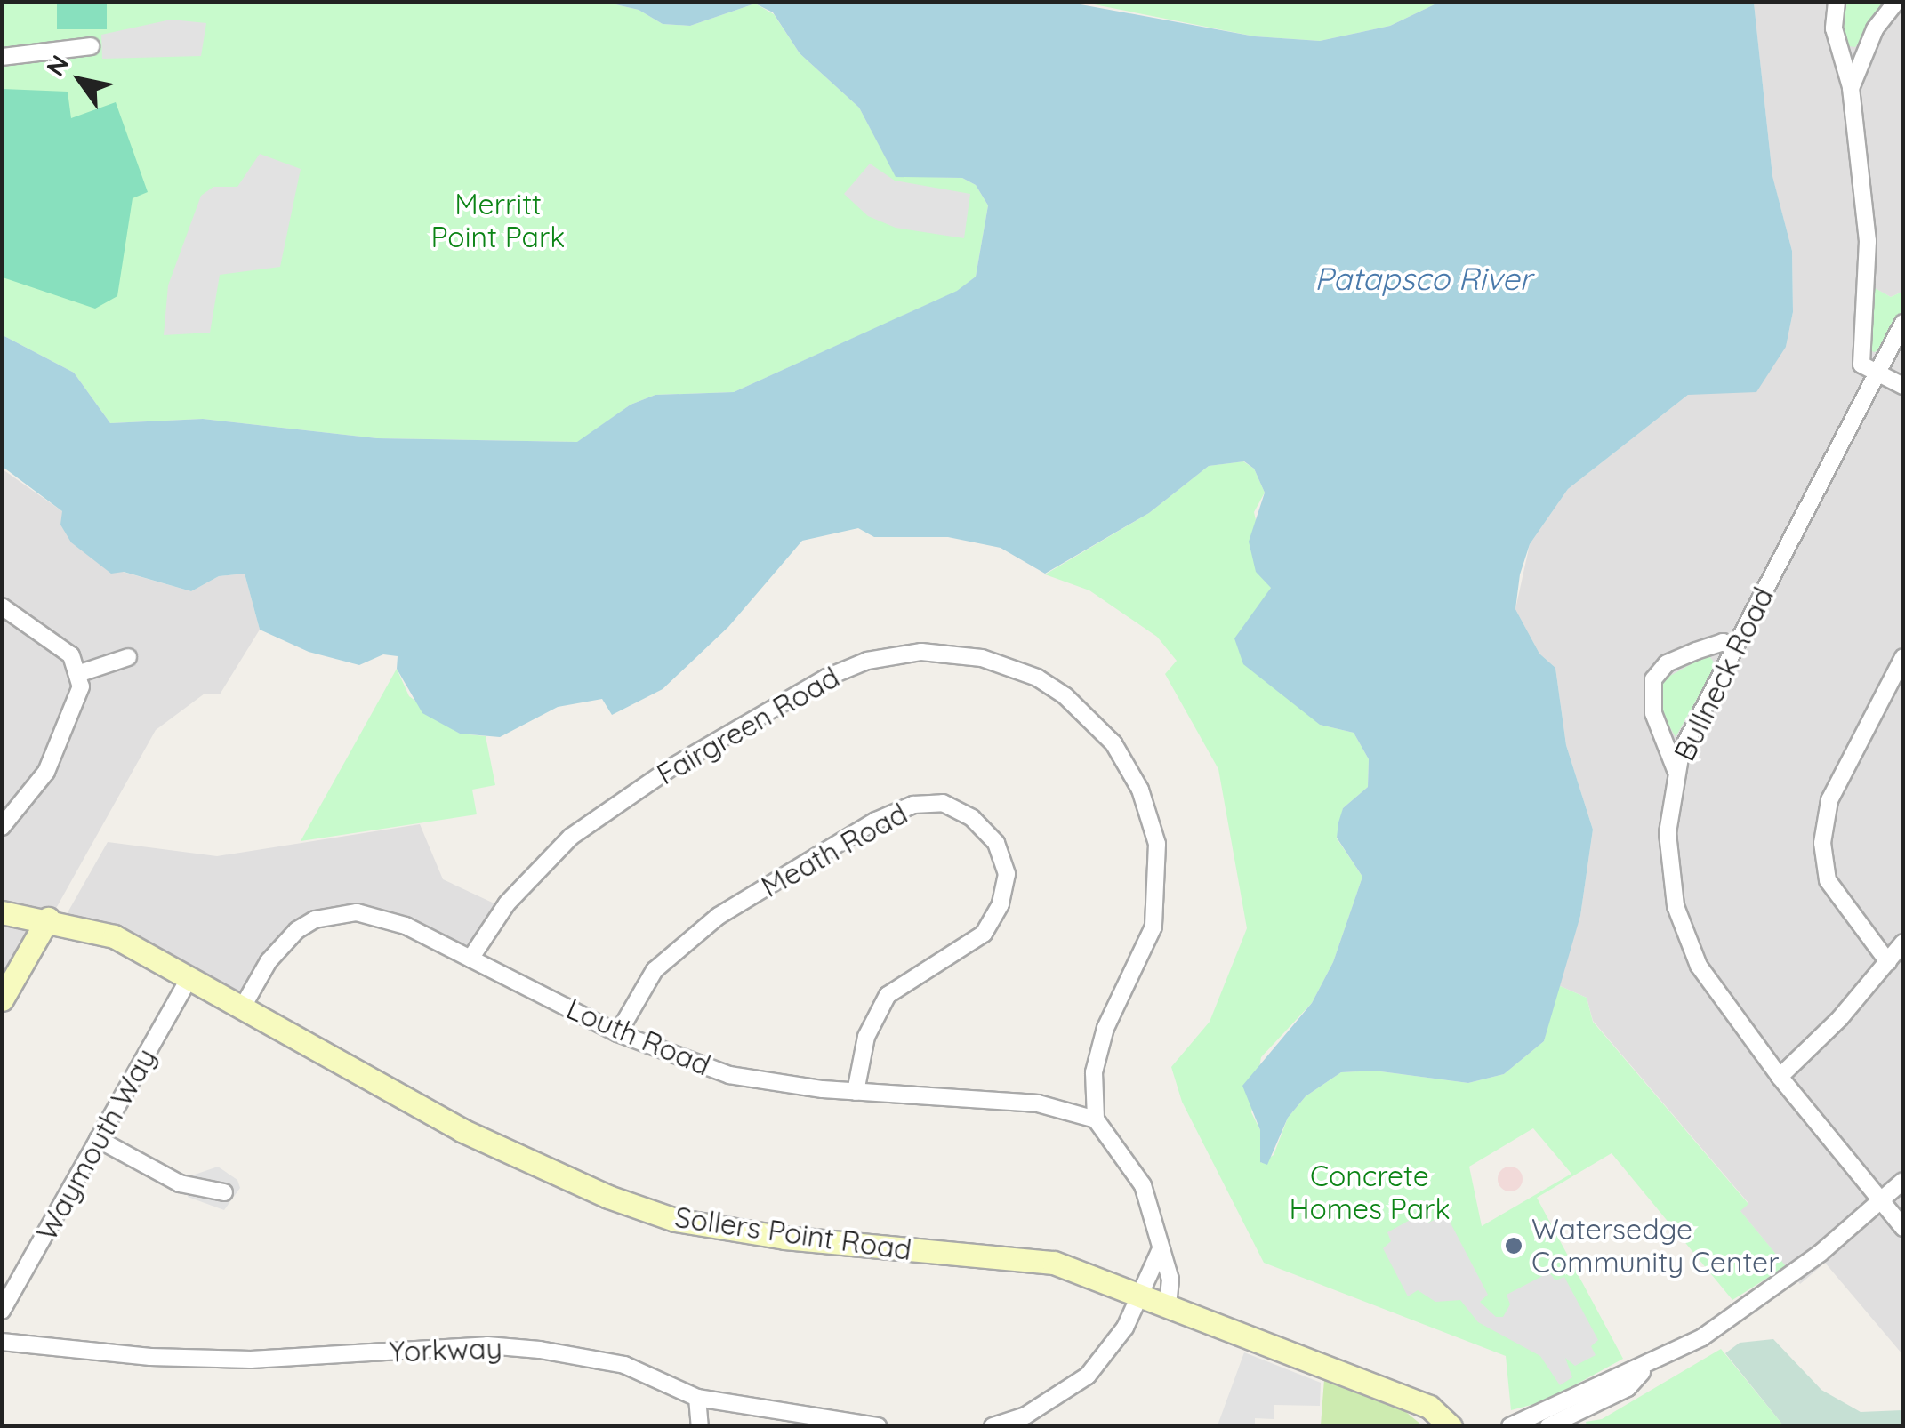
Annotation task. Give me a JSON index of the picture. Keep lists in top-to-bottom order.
{
  "streets": {
    "main road": ["Sollers Point Road"],
    "street": [
      "Bullneck Road",
      "Fairgreen Road",
      "Meath Road",
      "Louth Road",
      "Waymouth Way",
      "Yorkway"
    ]
  },
  "crossings": [
    ["Fairgreen Road", "Louth Road"],
    ["Meath Road", "Louth Road"],
    ["Louth Road", "Sollers Point Road"],
    ["Waymouth Way", "Sollers Point Road"]
  ],
  "water": ["Patapsco River"],
  "parks": ["Merritt Point Park", "Concrete Homes Park"],
  "places": ["Watersedge Community Center"],
  "north": "top left"
}
